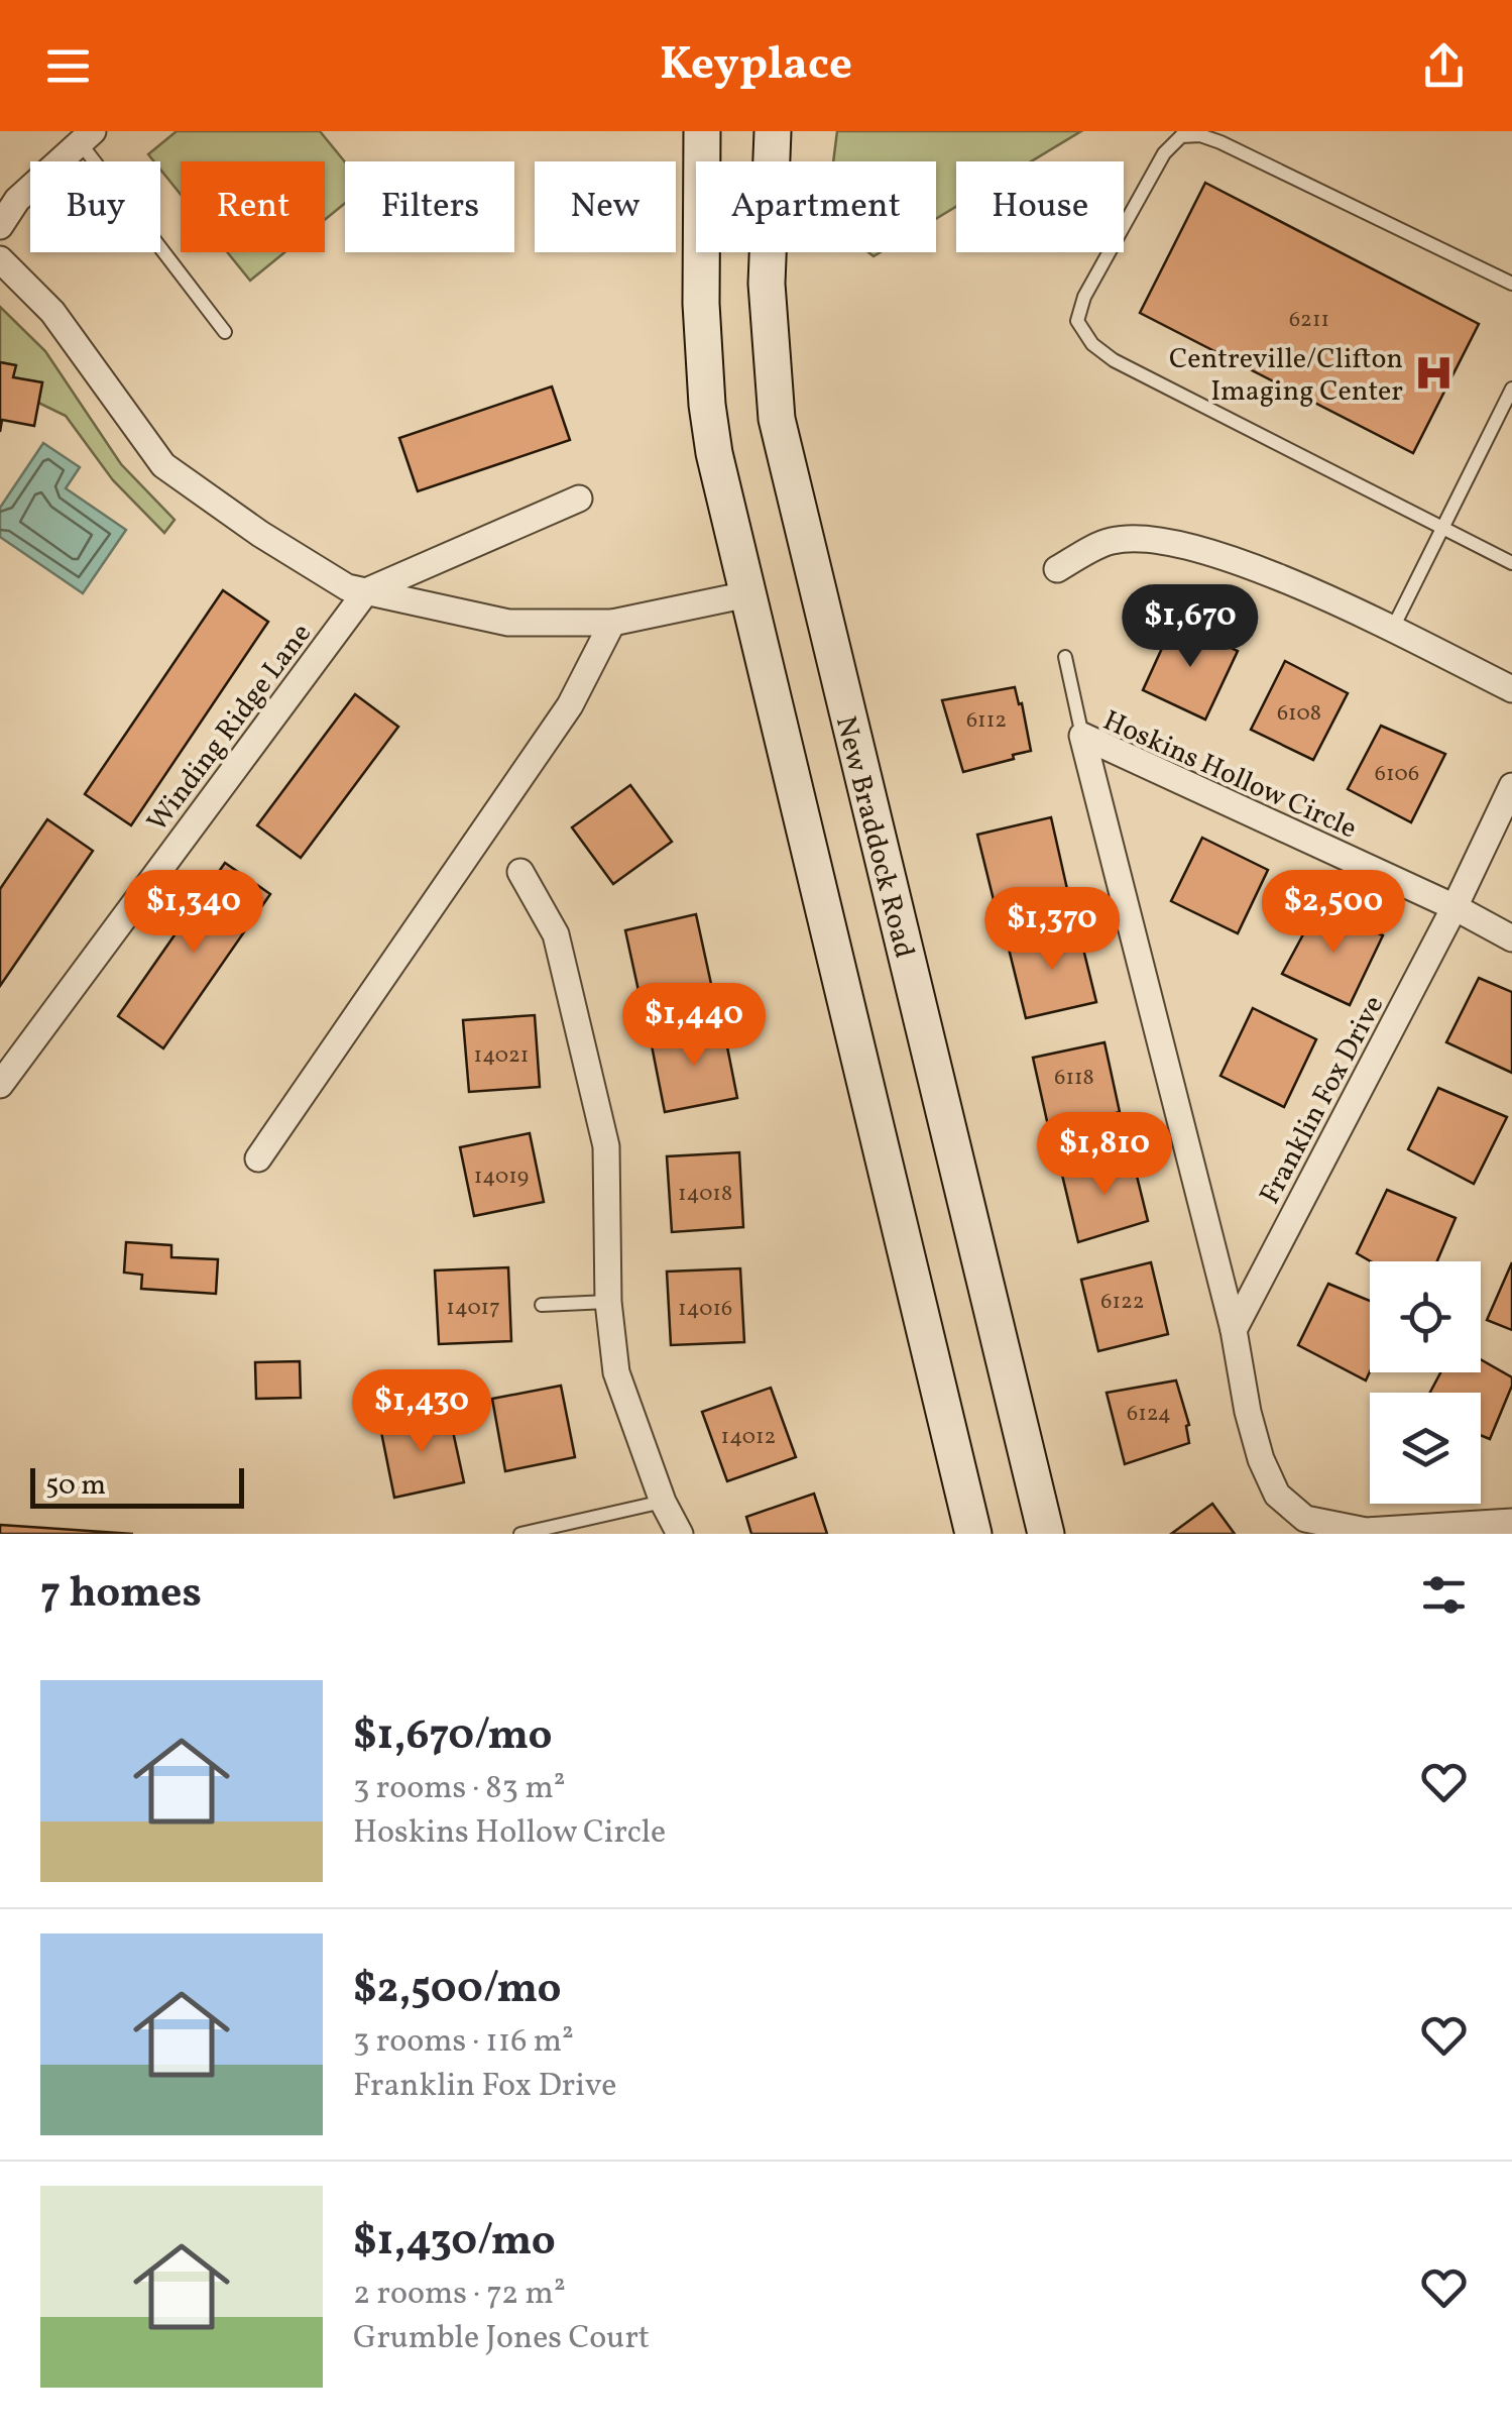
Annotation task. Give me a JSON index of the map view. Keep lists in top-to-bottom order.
{
  "streets": {
    "main road": ["New Braddock Road"],
    "street": ["Winding Ridge Lane", "Hoskins Hollow Circle", "Franklin Fox Drive"]
  },
  "crossings": [
    ["Hoskins Hollow Circle", "Franklin Fox Drive"]
  ],
  "places": {
    "hospital": ["Centreville/Clifton Imaging Center"]
  },
  "house_numbers": [
    "6211",
    "6108",
    "6112",
    "6106",
    "14021",
    "6118",
    "14019",
    "14018",
    "6122",
    "14017",
    "14016",
    "6124",
    "14012"
  ],
  "scale_bar": "50 m",
  "page": {
    "header": "Keyplace",
    "chip": [
      "Buy",
      "Rent",
      "Filters",
      "New",
      "Apartment",
      "House"
    ],
    "price": [
      "$1,670",
      "$1,340",
      "$2,500",
      "$1,370",
      "$1,440",
      "$1,810",
      "$1,430"
    ],
    "scale": "50 m",
    "heading": "7 homes",
    "list": [
      {
        "name": "$1,670/mo",
        "note": "3 rooms · 83 m² · Hoskins Hollow Circle"
      },
      {
        "name": "$2,500/mo",
        "note": "3 rooms · 116 m² · Franklin Fox Drive"
      },
      {
        "name": "$1,430/mo",
        "note": "2 rooms · 72 m² · Grumble Jones Court"
      }
    ]
  }
}
